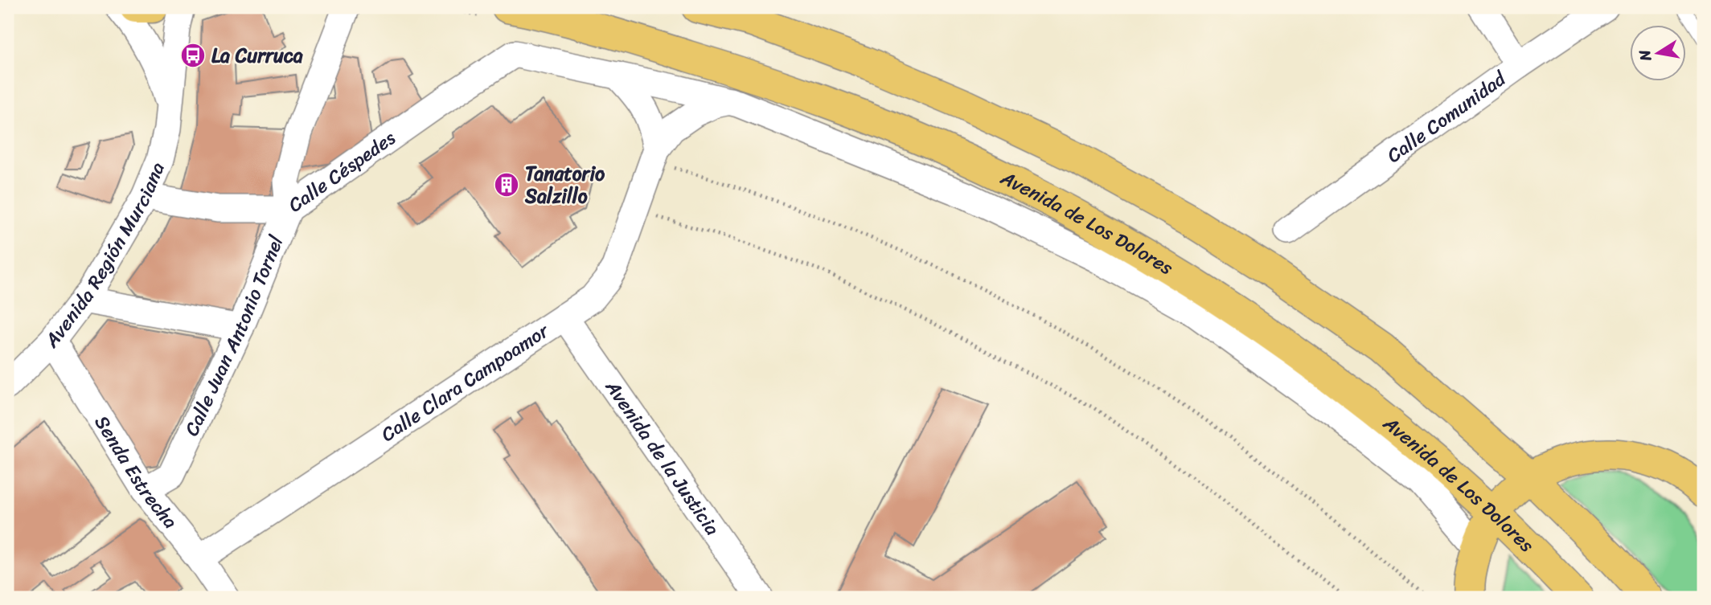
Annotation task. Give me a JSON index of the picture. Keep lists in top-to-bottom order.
{
  "streets": {
    "main road": ["Avenida de Los Dolores"],
    "street": [
      "Calle Comunidad",
      "Calle Céspedes",
      "Avenida Región Murciana",
      "Calle Juan Antonio Tornel",
      "Calle Clara Campoamor",
      "Avenida de la Justicia",
      "Senda Estrecha"
    ]
  },
  "crossings": [
    ["Calle Céspedes", "Avenida Región Murciana"],
    ["Calle Céspedes", "Calle Juan Antonio Tornel"],
    ["Avenida Región Murciana", "Senda Estrecha"],
    ["Calle Juan Antonio Tornel", "Senda Estrecha"],
    ["Calle Clara Campoamor", "Avenida de la Justicia"],
    ["Calle Clara Campoamor", "Senda Estrecha"]
  ],
  "places": {
    "bus stop": ["La Curruca"],
    "building": ["Tanatorio Salzillo"]
  },
  "north": "left"
}
